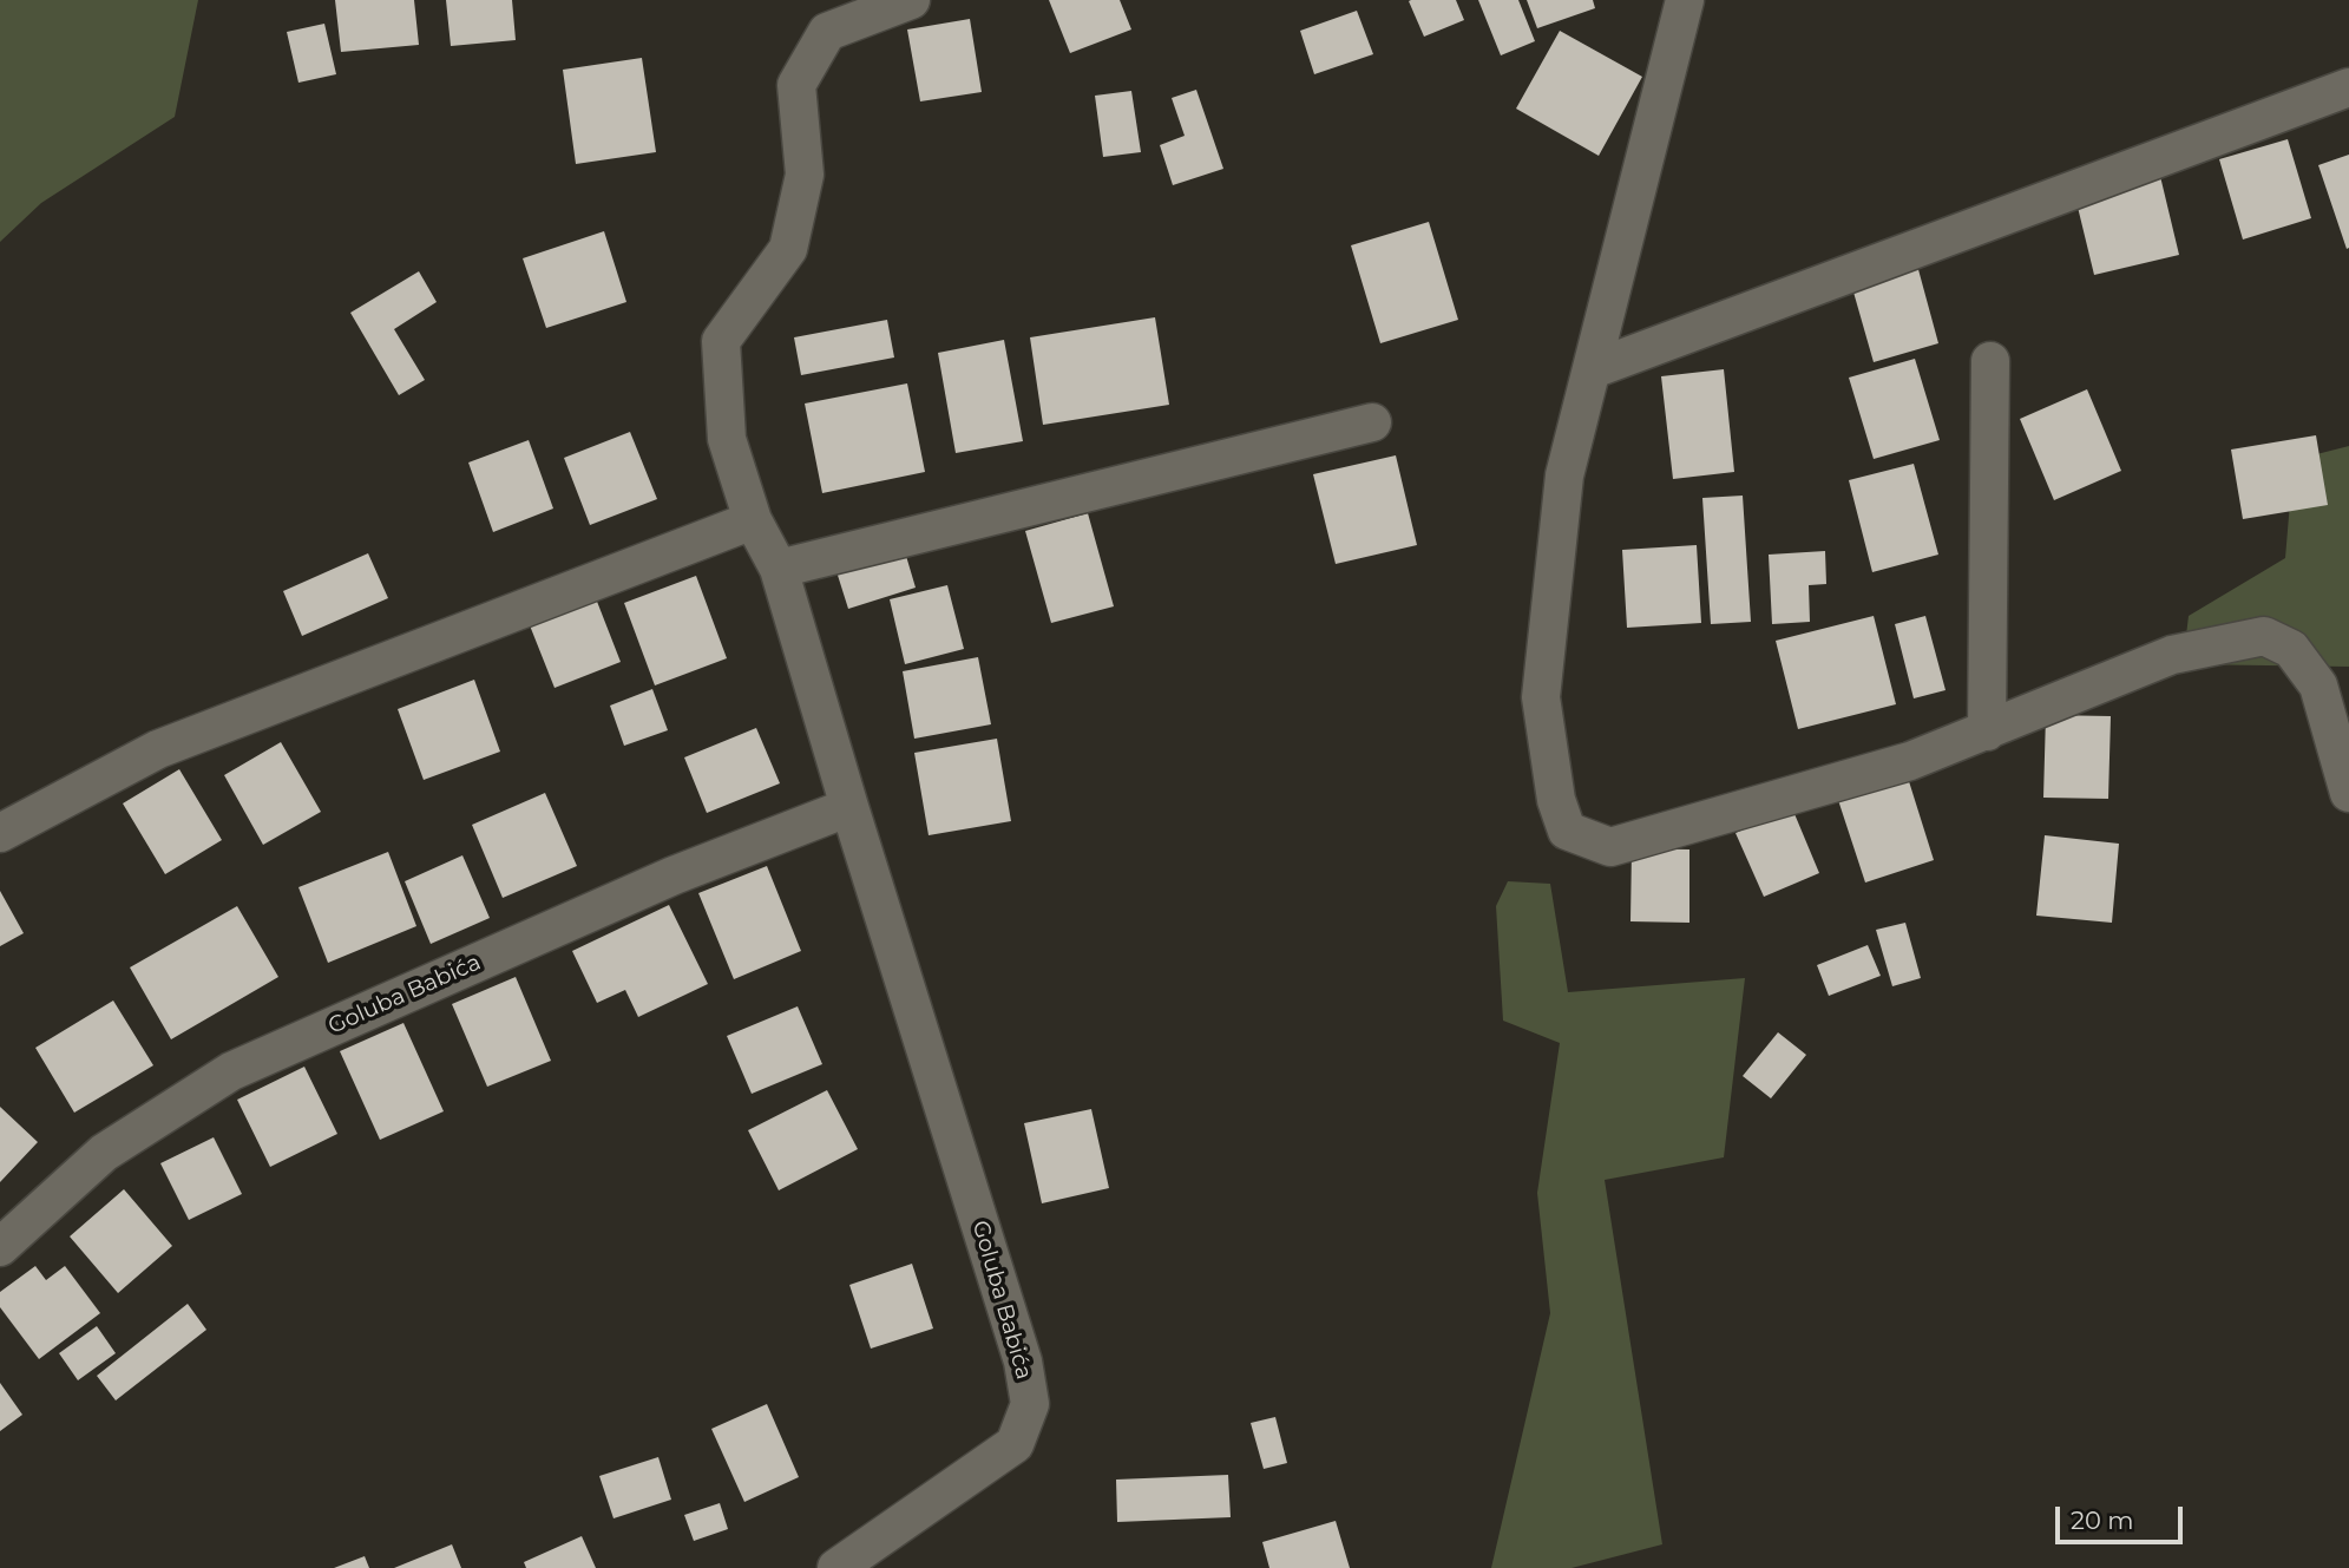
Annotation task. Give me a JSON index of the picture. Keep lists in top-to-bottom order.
{
  "streets": {
    "street": ["Goluba Babića"]
  },
  "scale_bar": "20 m"
}
